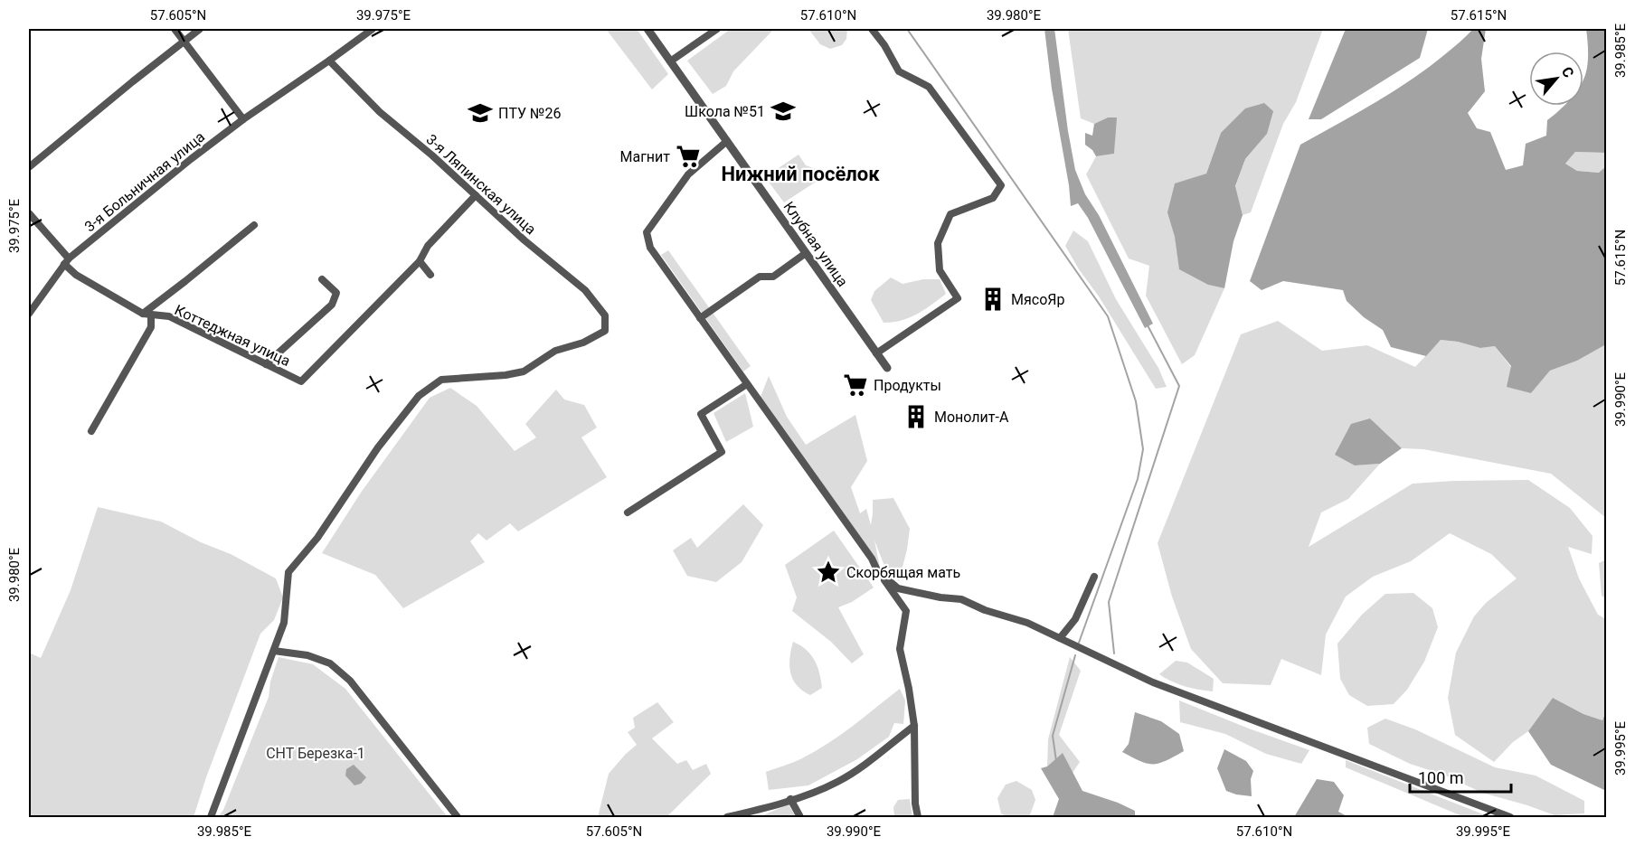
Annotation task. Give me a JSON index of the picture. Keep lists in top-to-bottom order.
{
  "streets": {
    "street": [
      "3-я Больничная улица",
      "3-я Ляпинская улица",
      "Клубная улица",
      "Коттеджная улица"
    ]
  },
  "crossings": [
    ["3-я Больничная улица", "3-я Ляпинская улица"],
    ["3-я Больничная улица", "Коттеджная улица"]
  ],
  "districts": ["Нижний посёлок"],
  "parks": ["СНТ Березка-1"],
  "places": {
    "school or university": ["Школа №51", "ПТУ №26"],
    "supermarket": ["Магнит", "Продукты"],
    "building": ["МясоЯр", "Монолит-А"],
    "place": ["Скорбящая мать"]
  },
  "scale_bar": "100 m",
  "north": "top right",
  "coordinates": [
    "57.605°N",
    "39.975°E",
    "57.610°N",
    "39.980°E",
    "57.615°N",
    "39.985°E",
    "39.990°E",
    "39.995°E"
  ]
}
